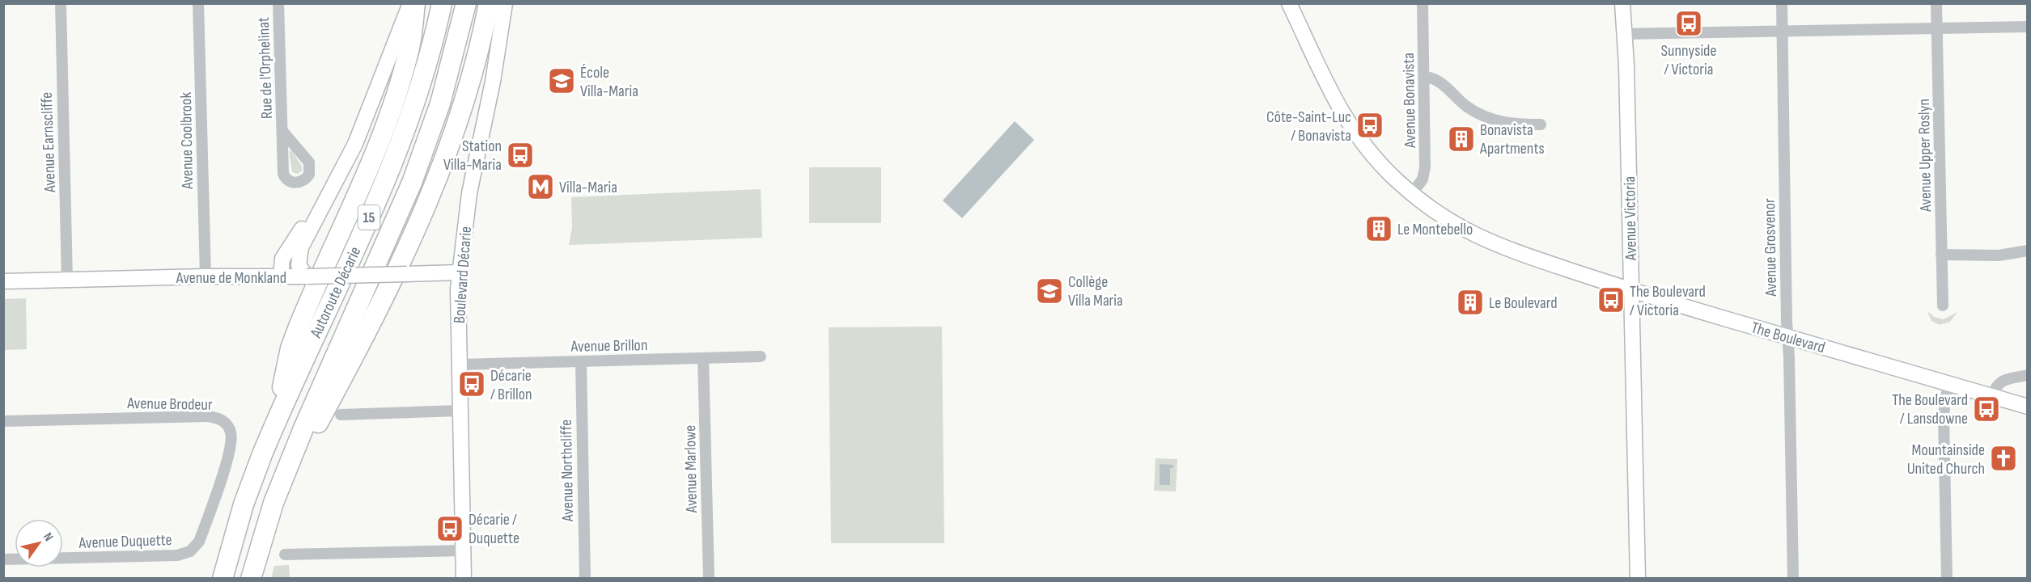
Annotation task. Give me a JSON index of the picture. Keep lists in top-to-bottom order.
{
  "streets": {
    "highway": ["15", "Autoroute Décarie"],
    "main road": [
      "Avenue Victoria",
      "Boulevard Décarie",
      "Avenue de Monkland",
      "The Boulevard"
    ],
    "street": [
      "Rue de l'Orphelinat",
      "Avenue Bonavista",
      "Avenue Coolbrook",
      "Avenue Earnscliffe",
      "Avenue Upper Roslyn",
      "Avenue Grosvenor",
      "Avenue Brillon",
      "Avenue Brodeur",
      "Avenue Marlowe",
      "Avenue Northcliffe",
      "Avenue Duquette"
    ]
  },
  "crossings": [
    ["Avenue Bonavista", "The Boulevard"],
    ["Avenue Coolbrook", "Avenue de Monkland"],
    ["Avenue Earnscliffe", "Avenue de Monkland"],
    ["Avenue Victoria", "The Boulevard"],
    ["Avenue Grosvenor", "The Boulevard"],
    ["Boulevard Décarie", "Avenue de Monkland"],
    ["Boulevard Décarie", "Avenue Brillon"],
    ["Avenue Brillon", "Avenue Marlowe"],
    ["Avenue Brillon", "Avenue Northcliffe"],
    ["Avenue Brodeur", "Avenue Duquette"]
  ],
  "places": {
    "bus stop": [
      "Sunnyside / Victoria",
      "Côte-Saint-Luc / Bonavista",
      "Station Villa-Maria",
      "The Boulevard / Victoria",
      "Décarie / Brillon",
      "The Boulevard / Lansdowne",
      "Décarie / Duquette"
    ],
    "school or university": ["École Villa-Maria", "Collège Villa Maria"],
    "building": ["Bonavista Apartments", "Le Montebello", "Le Boulevard"],
    "metro station": ["Villa-Maria"],
    "church": ["Mountainside United Church"]
  },
  "north": "top right"
}
